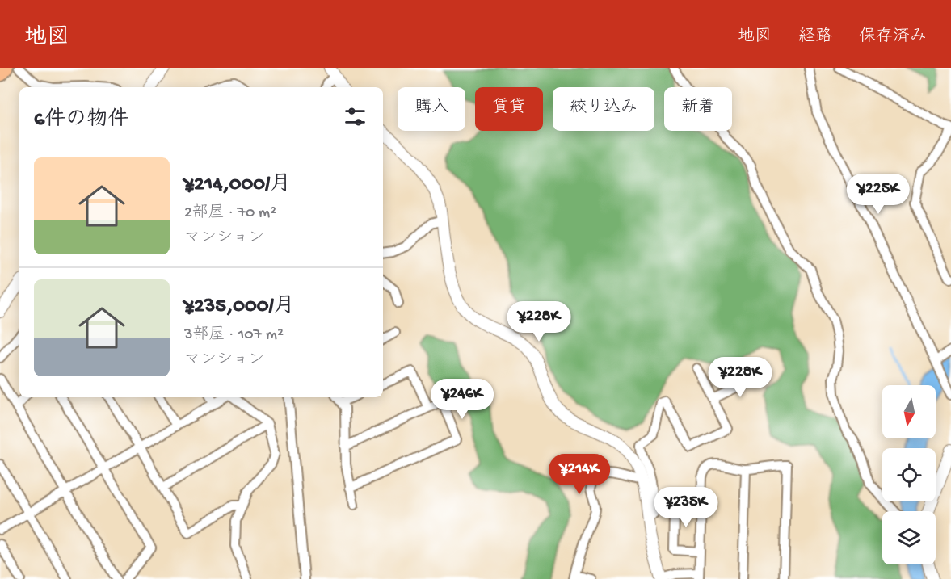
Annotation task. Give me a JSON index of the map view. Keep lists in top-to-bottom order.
{
  "north": "bottom",
  "page": {
    "header": "地図",
    "nav": ["地図", "経路", "保存済み"],
    "chip": [
      "購入",
      "賃貸",
      "絞り込み",
      "新着"
    ],
    "heading": "6件の物件",
    "list": [
      {
        "name": "¥214,000/月",
        "note": "2部屋 · 70 m² · マンション"
      },
      {
        "name": "¥235,000/月",
        "note": "3部屋 · 107 m² · マンション"
      }
    ],
    "price": [
      "¥225K",
      "¥228K",
      "¥228K",
      "¥246K",
      "¥214K",
      "¥235K"
    ]
  }
}
